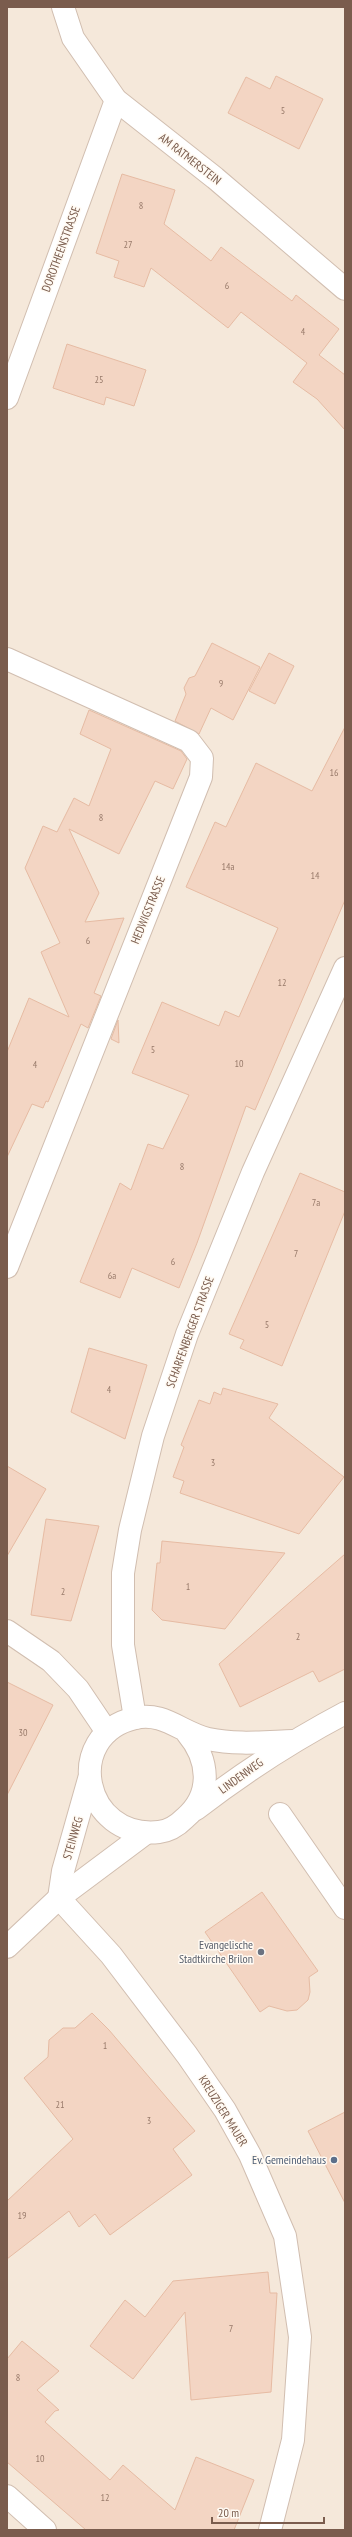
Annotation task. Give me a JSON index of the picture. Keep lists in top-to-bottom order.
{
  "streets": {
    "street": [
      "AM RATMERSTEIN",
      "DOROTHEENSTRASSE",
      "HEDWIGSTRASSE",
      "SCHARFENBERGER STRASSE",
      "LINDENWEG",
      "STEINWEG",
      "KREUZIGER MAUER"
    ]
  },
  "crossings": [
    ["AM RATMERSTEIN", "DOROTHEENSTRASSE"],
    ["SCHARFENBERGER STRASSE", "LINDENWEG"],
    ["SCHARFENBERGER STRASSE", "STEINWEG"],
    ["LINDENWEG", "STEINWEG"],
    ["STEINWEG", "KREUZIGER MAUER"]
  ],
  "places": ["Evangelische Stadtkirche Brilon", "Ev. Gemeindehaus"],
  "house_numbers": [
    "5",
    "8",
    "27",
    "6",
    "4",
    "25",
    "9",
    "16",
    "8",
    "14a",
    "14",
    "6",
    "12",
    "5",
    "10",
    "4",
    "8",
    "7a",
    "7",
    "6",
    "6a",
    "5",
    "4",
    "3",
    "1",
    "2",
    "2",
    "30",
    "1",
    "21",
    "3",
    "19",
    "7",
    "8",
    "10",
    "12"
  ],
  "scale_bar": "20 m"
}
